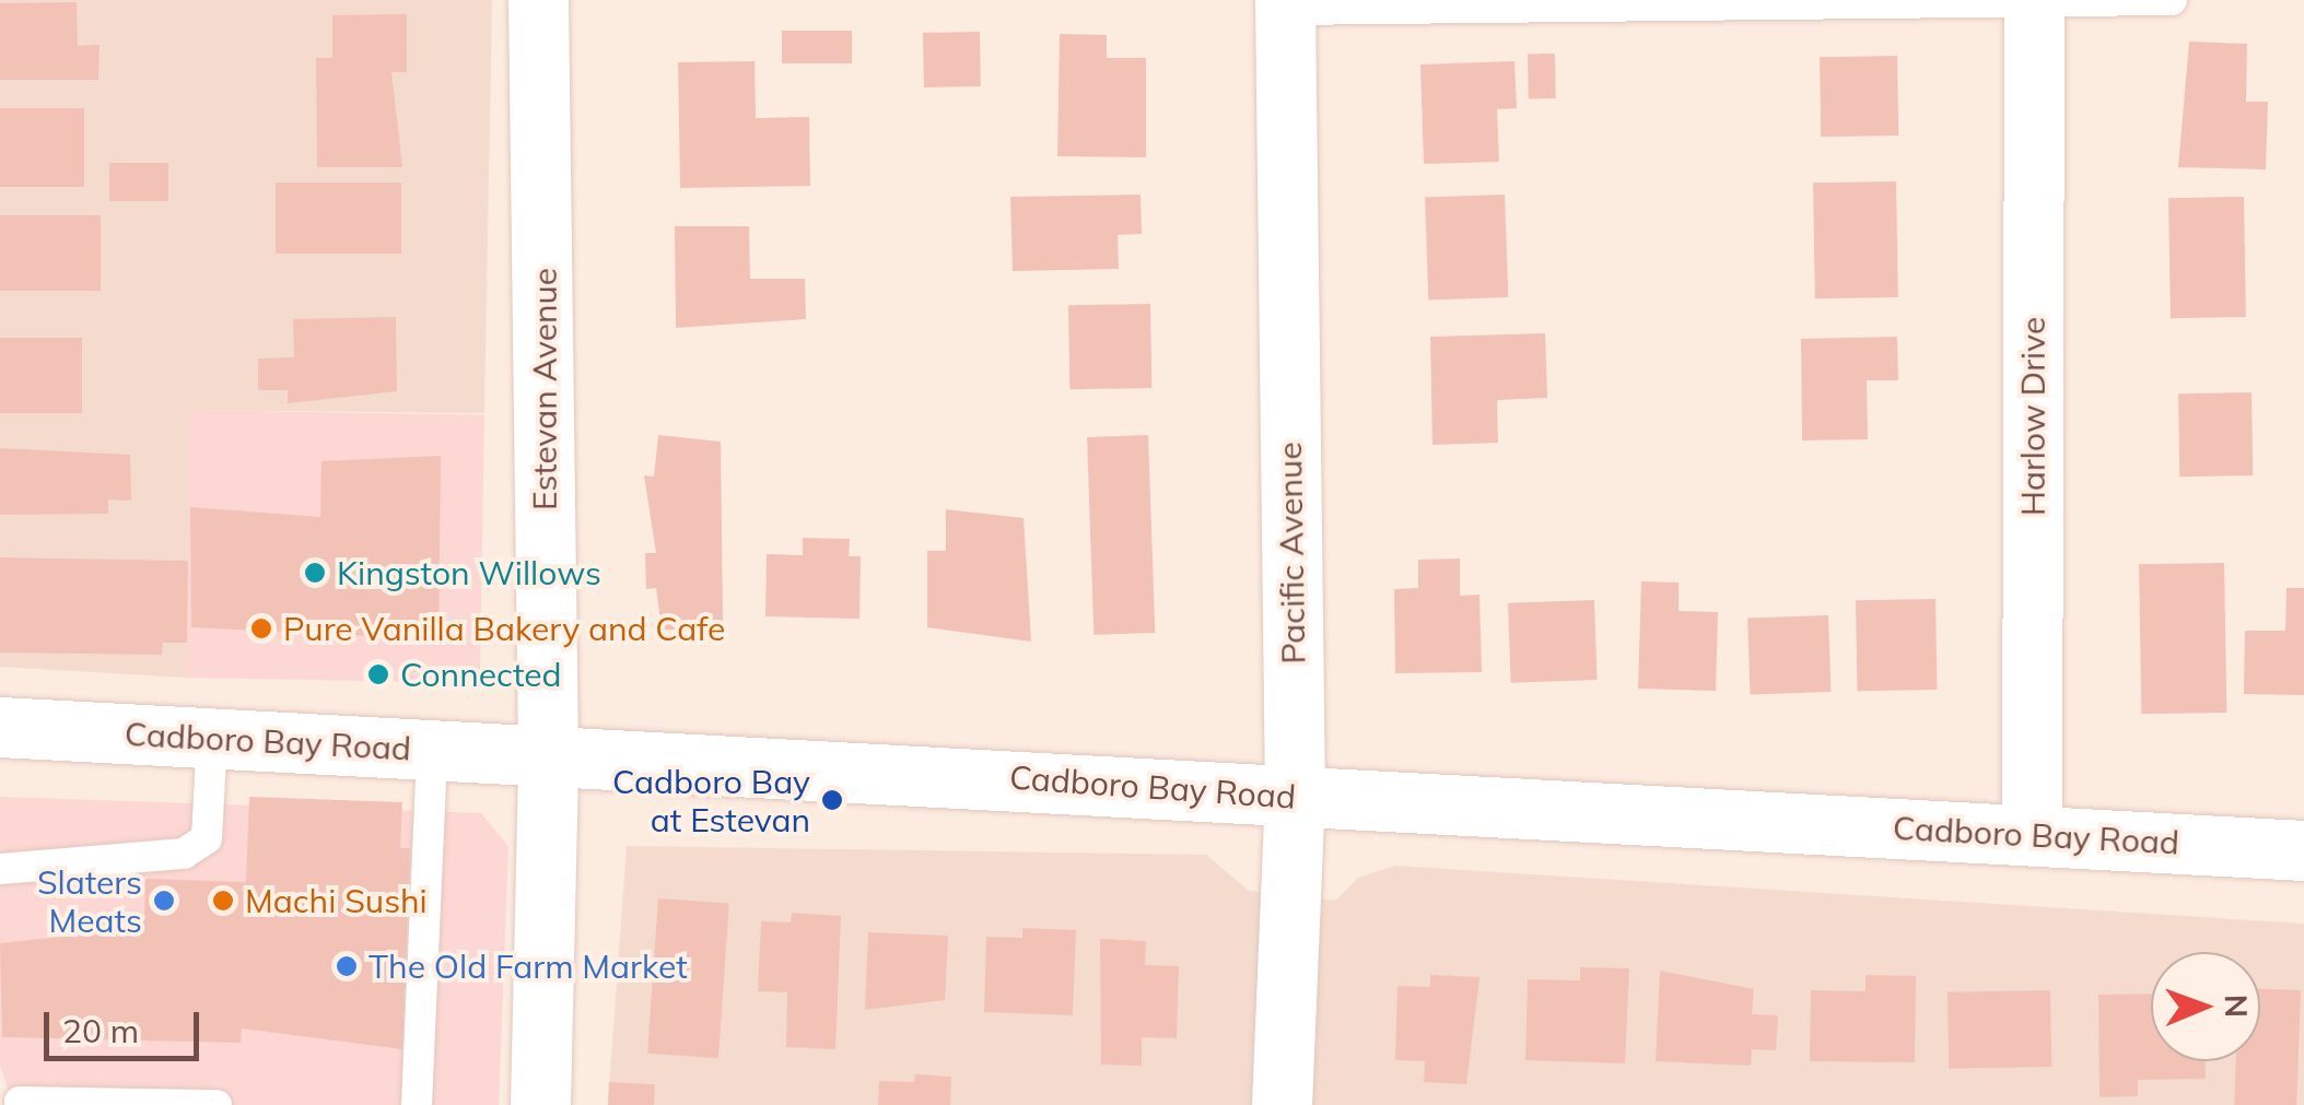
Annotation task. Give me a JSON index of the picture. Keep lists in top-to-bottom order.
{
  "streets": {
    "street": [
      "Estevan Avenue",
      "Harlow Drive",
      "Pacific Avenue",
      "Cadboro Bay Road"
    ]
  },
  "crossings": [
    ["Estevan Avenue", "Cadboro Bay Road"],
    ["Harlow Drive", "Cadboro Bay Road"],
    ["Pacific Avenue", "Cadboro Bay Road"]
  ],
  "places": [
    "Kingston Willows",
    "Pure Vanilla Bakery and Cafe",
    "Connected",
    "Cadboro Bay at Estevan",
    "Slaters Meats",
    "Machi Sushi",
    "The Old Farm Market"
  ],
  "scale_bar": "20 m",
  "north": "right"
}
